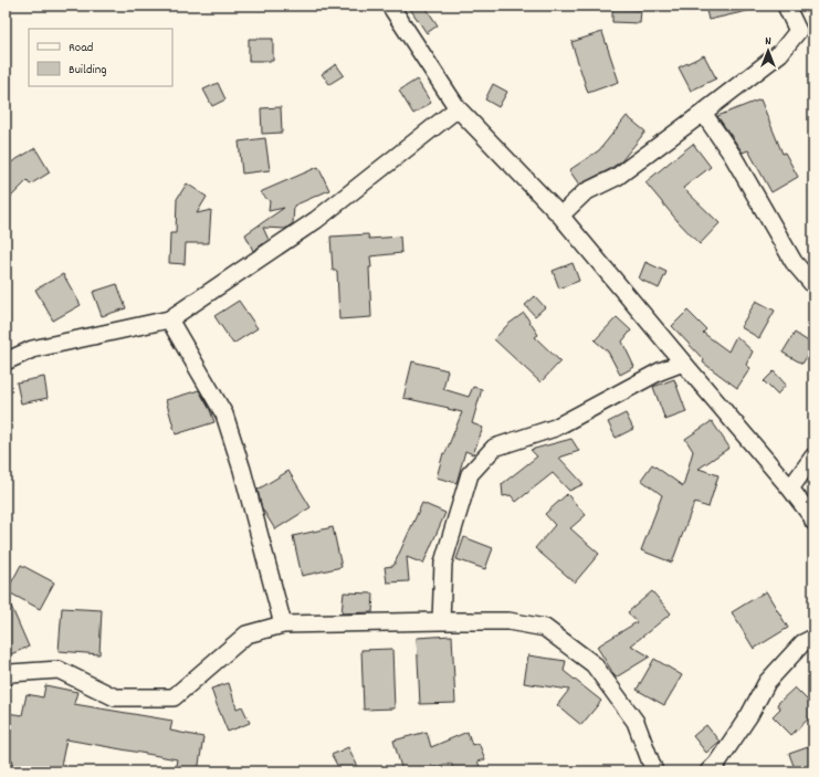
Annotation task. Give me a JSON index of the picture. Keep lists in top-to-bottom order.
{
  "legend": ["Road", "Building"],
  "north": "top"
}
